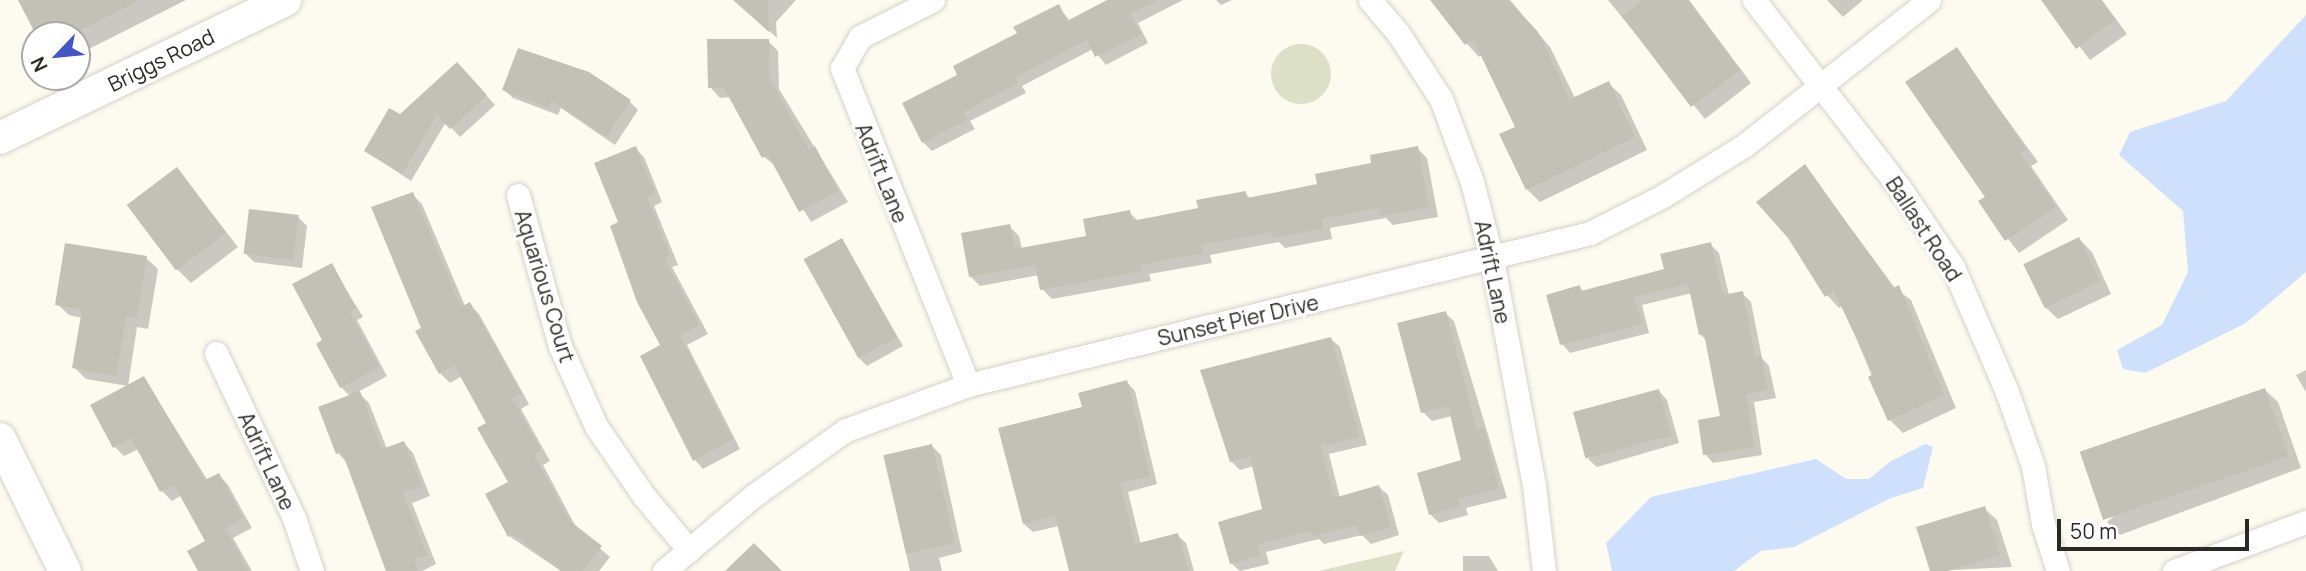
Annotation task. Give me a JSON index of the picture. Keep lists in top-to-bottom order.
{
  "streets": {
    "main road": ["Briggs Road"],
    "street": [
      "Adrift Lane",
      "Ballast Road",
      "Aquarious Court",
      "Sunset Pier Drive"
    ]
  },
  "crossings": [
    ["Adrift Lane", "Sunset Pier Drive"],
    ["Ballast Road", "Sunset Pier Drive"],
    ["Aquarious Court", "Sunset Pier Drive"]
  ],
  "scale_bar": "50 m",
  "north": "bottom left"
}
